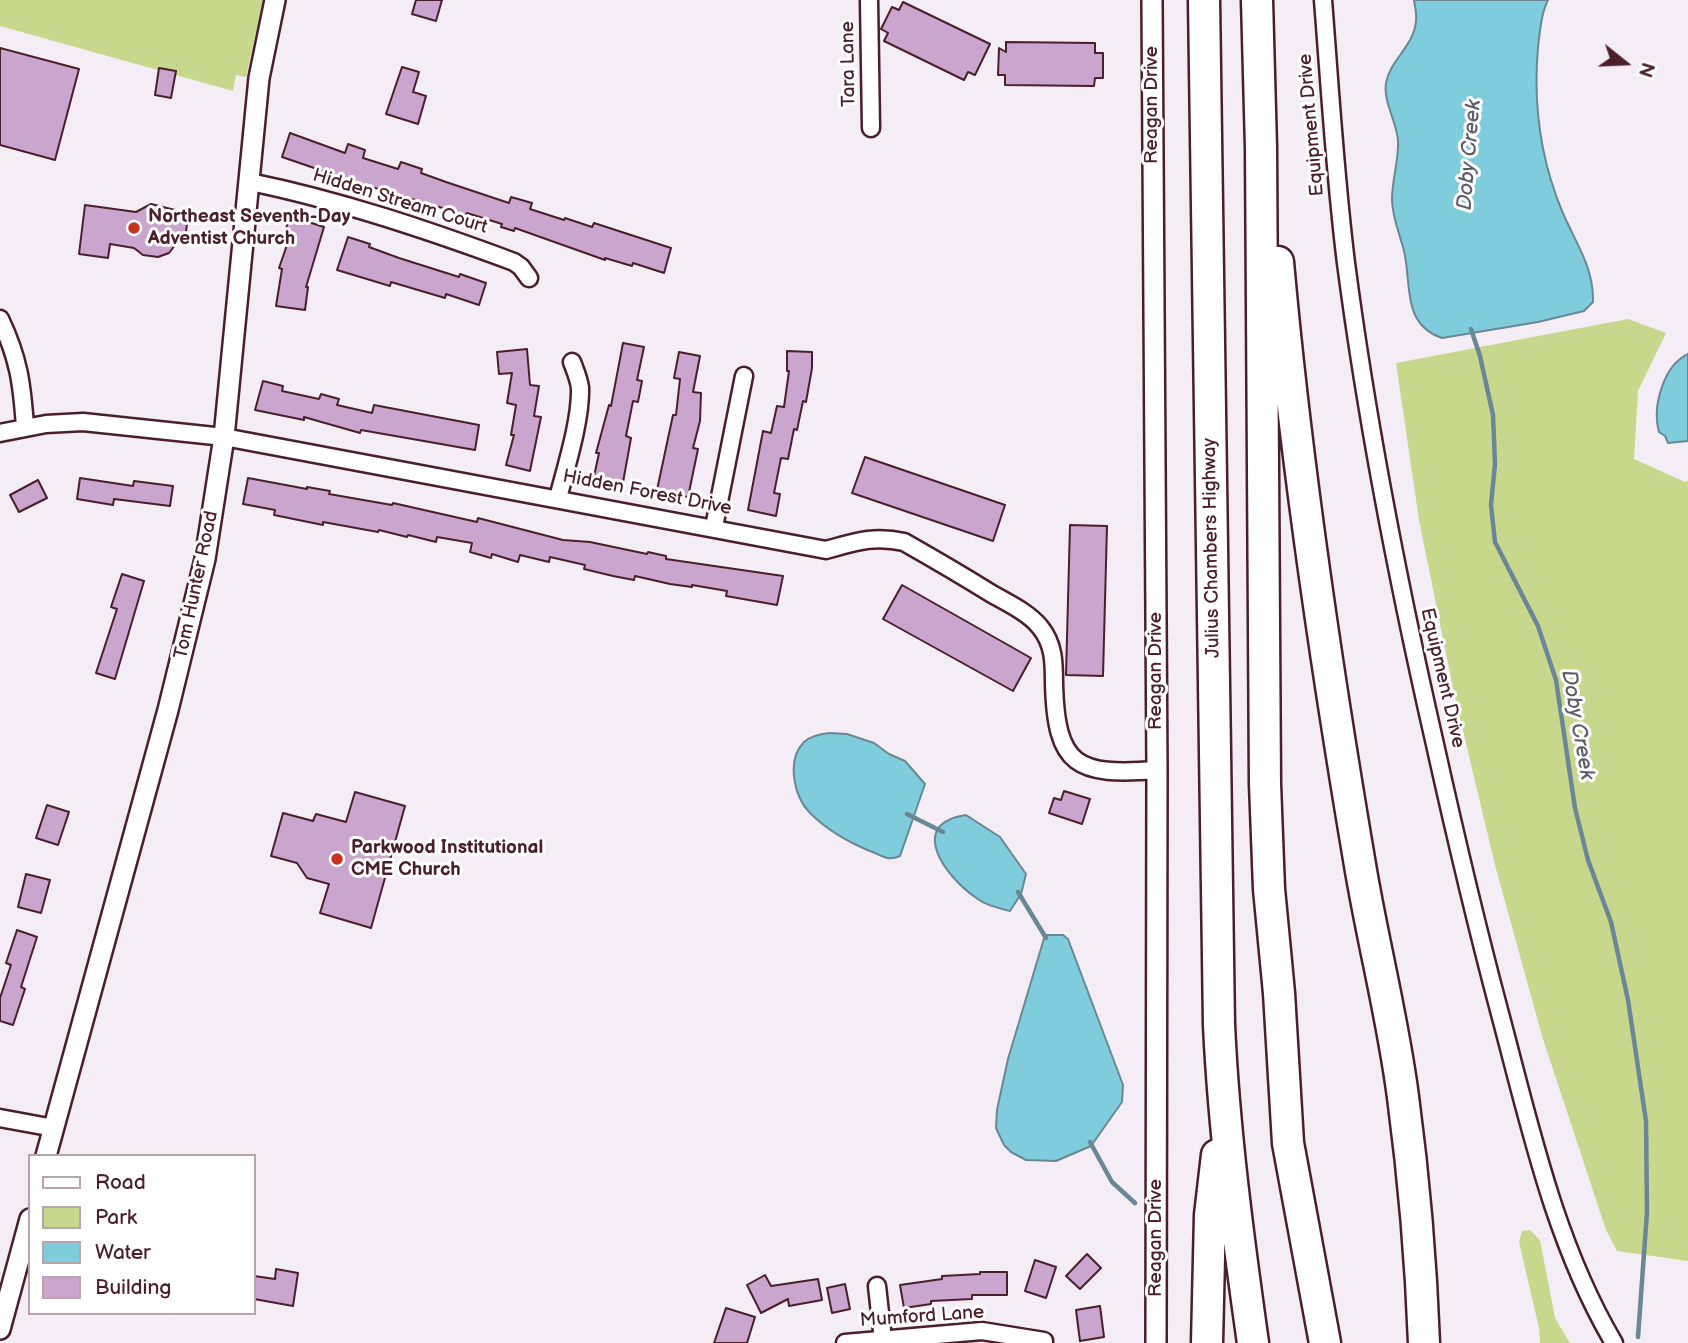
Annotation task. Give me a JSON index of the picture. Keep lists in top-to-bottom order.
{
  "streets": {
    "highway": ["Julius Chambers Highway"],
    "street": [
      "Tara Lane",
      "Reagan Drive",
      "Equipment Drive",
      "Hidden Stream Court",
      "Hidden Forest Drive",
      "Tom Hunter Road",
      "Mumford Lane"
    ]
  },
  "crossings": [
    ["Reagan Drive", "Hidden Forest Drive"],
    ["Hidden Stream Court", "Tom Hunter Road"],
    ["Hidden Forest Drive", "Tom Hunter Road"]
  ],
  "water": ["Doby Creek"],
  "places": ["Northeast Seventh-Day Adventist Church", "Parkwood Institutional CME Church"],
  "legend": [
    "Road",
    "Park",
    "Water",
    "Building"
  ],
  "north": "right"
}
